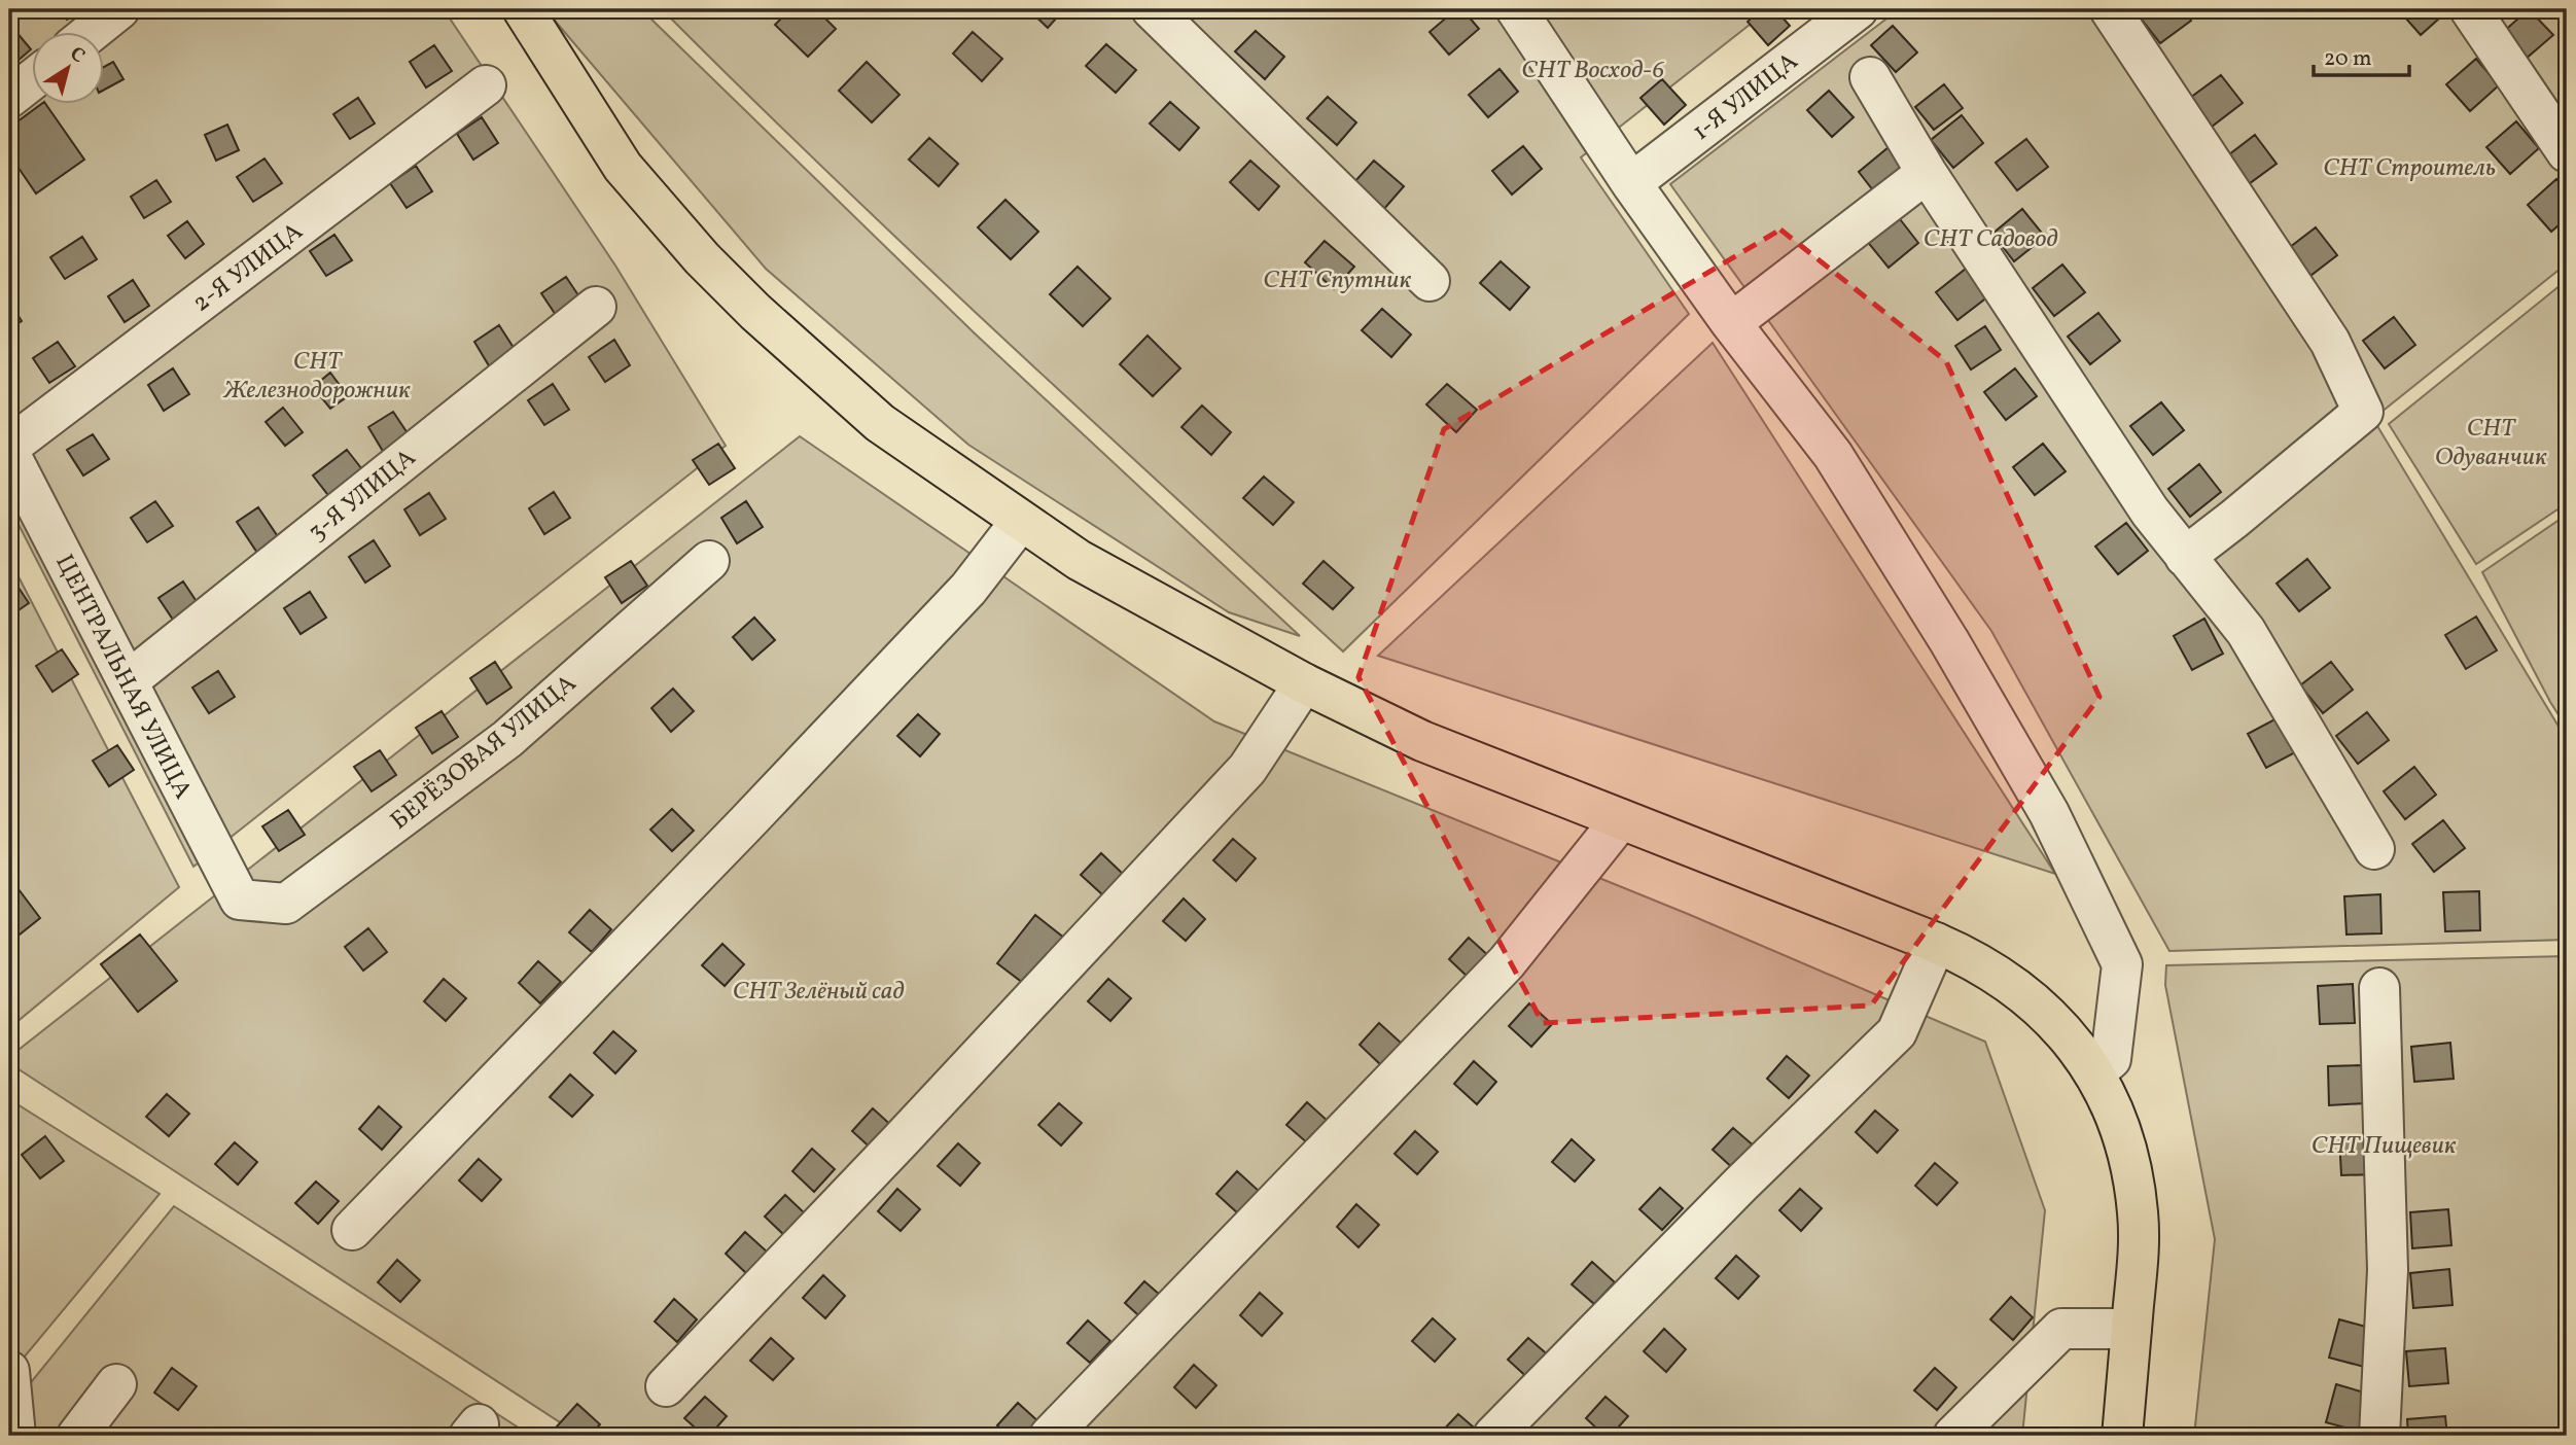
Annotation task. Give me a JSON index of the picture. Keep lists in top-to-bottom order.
{
  "streets": {
    "street": [
      "1-Я УЛИЦА",
      "2-Я УЛИЦА",
      "3-Я УЛИЦА",
      "ЦЕНТРАЛЬНАЯ УЛИЦА",
      "БЕРЁЗОВАЯ УЛИЦА"
    ]
  },
  "crossings": [
    ["3-Я УЛИЦА", "ЦЕНТРАЛЬНАЯ УЛИЦА"],
    ["ЦЕНТРАЛЬНАЯ УЛИЦА", "БЕРЁЗОВАЯ УЛИЦА"]
  ],
  "parks": [
    "СНТ Восход-6",
    "СНТ Строитель",
    "СНТ Садовод",
    "СНТ Спутник",
    "СНТ Железнодорожник",
    "СНТ Одуванчик",
    "СНТ Зелёный сад",
    "СНТ Пищевик"
  ],
  "scale_bar": "20 m",
  "north": "top right"
}
